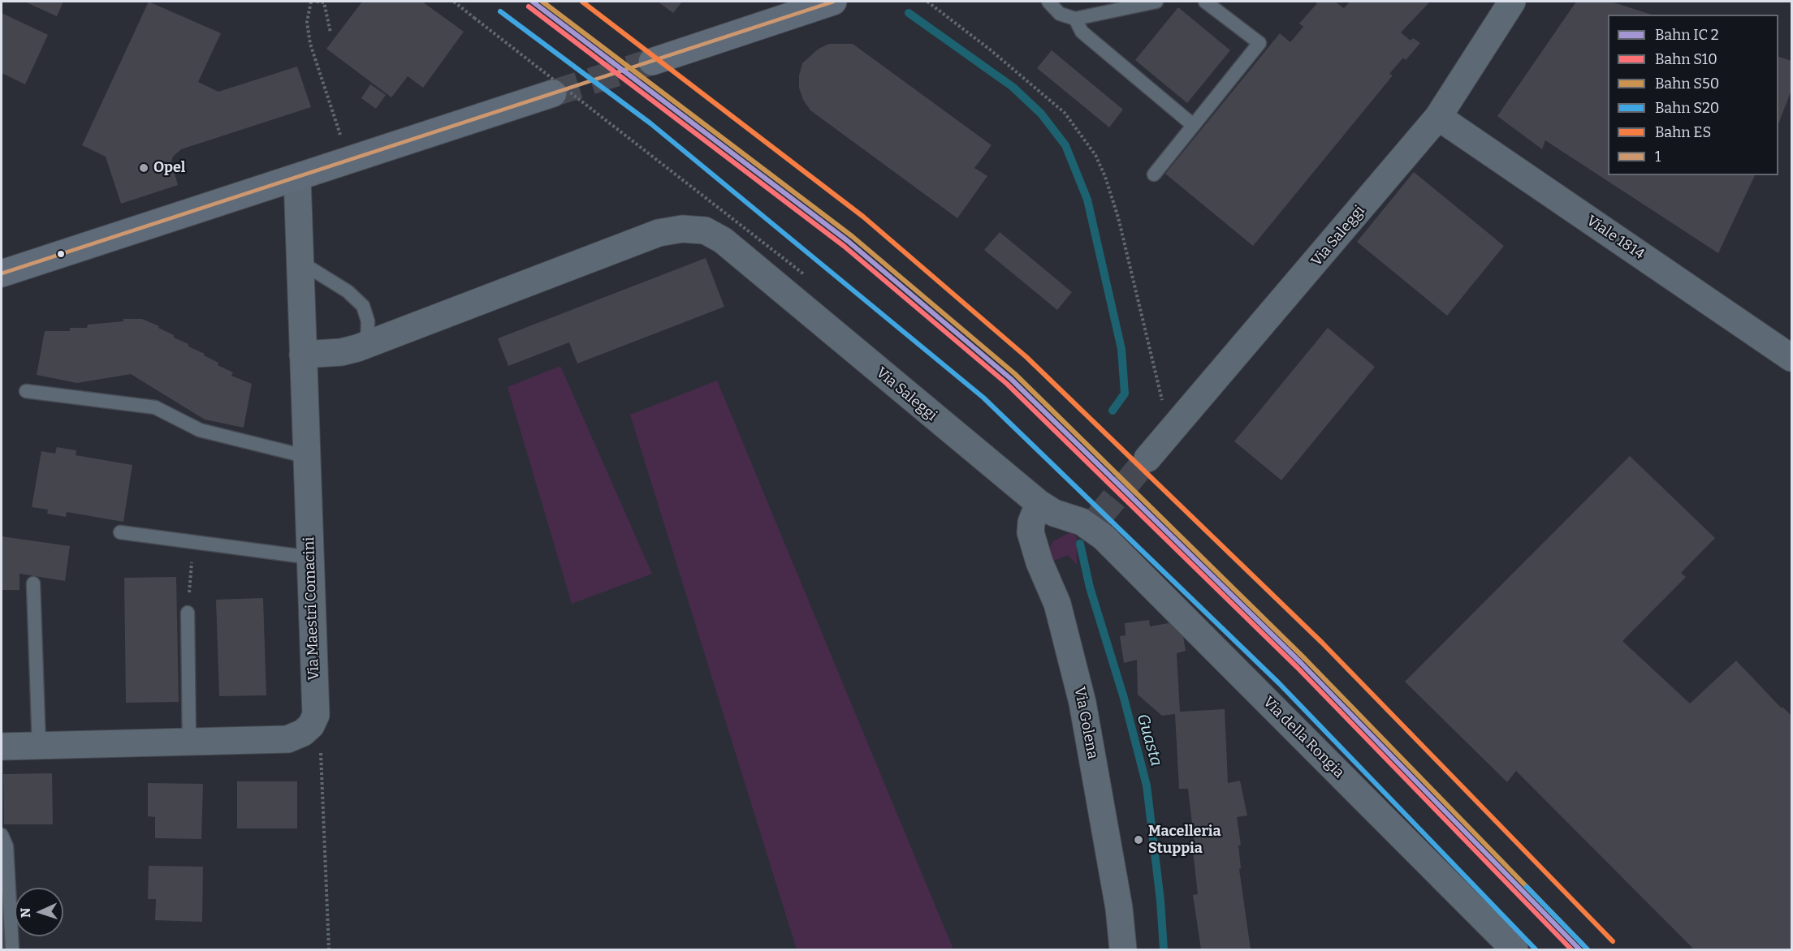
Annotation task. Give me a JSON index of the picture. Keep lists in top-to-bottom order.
{
  "streets": {
    "street": [
      "Via Saleggi",
      "Viale 1814",
      "Via Maestri Comacini",
      "Via Golena",
      "Via della Rongia"
    ]
  },
  "crossings": [
    ["Via Saleggi", "Viale 1814"],
    ["Via Saleggi", "Via Maestri Comacini"],
    ["Via Saleggi", "Via Golena"],
    ["Via Saleggi", "Via della Rongia"]
  ],
  "water": ["Guasta"],
  "places": ["Opel", "Macelleria Stuppia"],
  "lines": [
    "rail line S50",
    "rail line ES",
    "transit line 1",
    "rail line S10",
    "rail line S20"
  ],
  "legend": [
    "Bahn IC 2",
    "Bahn S10",
    "Bahn S50",
    "Bahn S20",
    "Bahn ES",
    "1"
  ],
  "north": "left"
}
